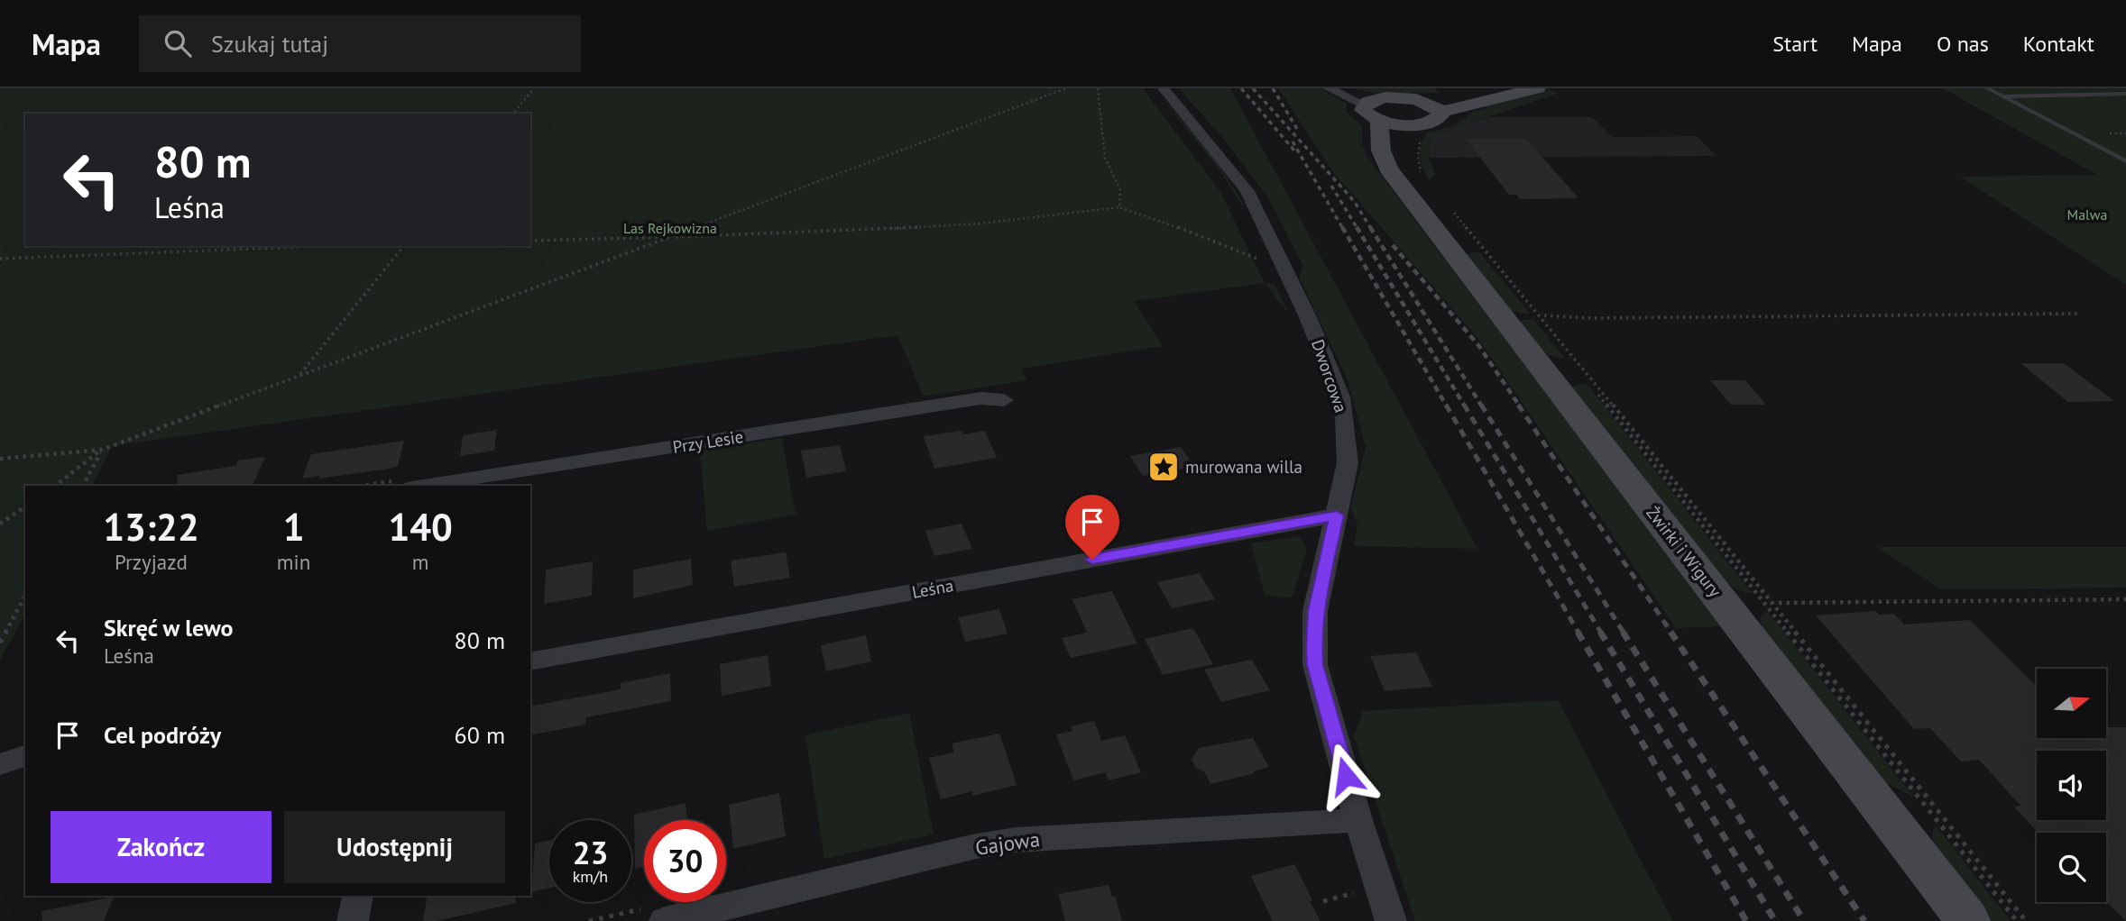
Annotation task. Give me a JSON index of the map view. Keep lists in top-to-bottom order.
{
  "streets": {
    "main road": ["Żwirki i Wigury"],
    "street": [
      "Dworcowa",
      "Przy Lesie",
      "Leśna",
      "Gajowa"
    ]
  },
  "crossings": [
    ["Dworcowa", "Leśna"],
    ["Dworcowa", "Gajowa"]
  ],
  "parks": ["Malwa", "Las Rejkowizna"],
  "places": {
    "place": ["murowana willa"]
  },
  "north": "right",
  "page": {
    "header": "Mapa",
    "search": "Szukaj tutaj",
    "nav": [
      "Start",
      "Mapa",
      "O nas",
      "Kontakt"
    ],
    "turn": ["80 m", "Leśna"],
    "eta": [
      "13:22",
      "Przyjazd",
      "1",
      "min",
      "140",
      "m"
    ],
    "list": [
      {
        "name": "Skręć w lewo",
        "note": "Leśna",
        "value": "80 m"
      },
      {
        "name": "Cel podróży",
        "value": "60 m"
      }
    ],
    "buttons": ["Zakończ", "Udostępnij"],
    "speed": "23 km/h",
    "limit": "30"
  }
}
